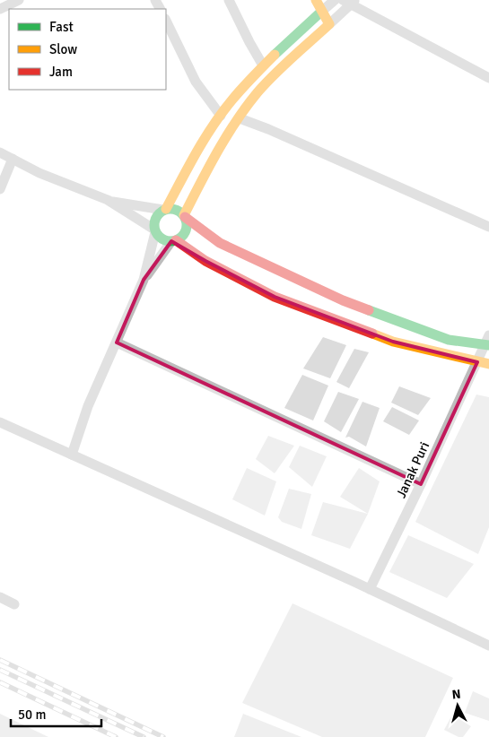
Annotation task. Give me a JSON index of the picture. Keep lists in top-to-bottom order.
{
  "streets": {
    "street": ["Janak Puri"]
  },
  "legend": ["Fast", "Slow", "Jam"],
  "scale_bar": "50 m",
  "north": "top"
}
